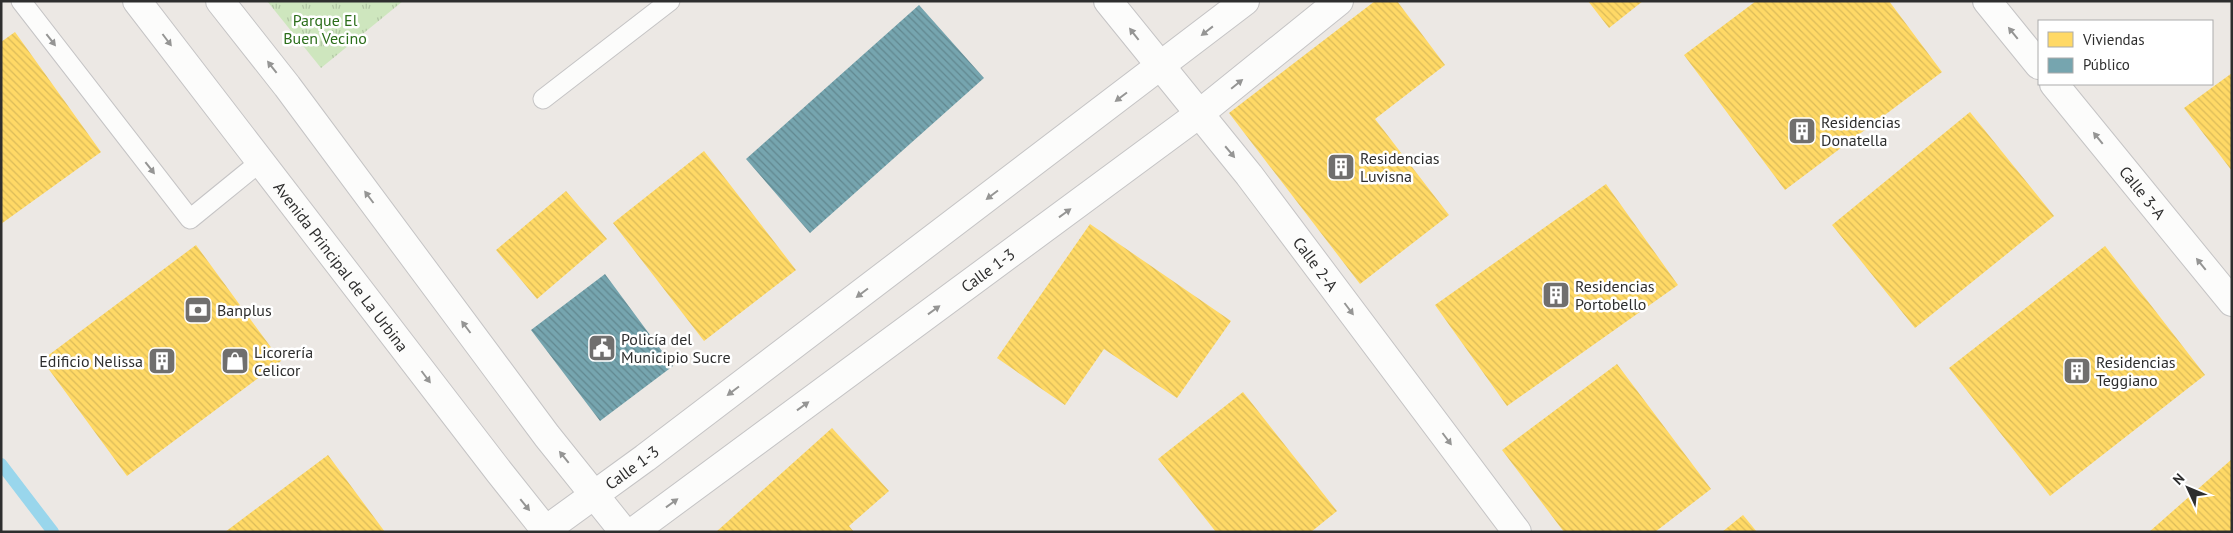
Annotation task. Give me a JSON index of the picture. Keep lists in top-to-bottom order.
{
  "streets": {
    "street": [
      "Calle 3-A",
      "Calle 2-A",
      "Avenida Principal de La Urbina",
      "Calle 1-3"
    ]
  },
  "crossings": [
    ["Calle 2-A", "Calle 1-3"],
    ["Avenida Principal de La Urbina", "Calle 1-3"]
  ],
  "one_way": ["Calle 3-A"],
  "parks": ["Parque El Buen Vecino"],
  "places": {
    "building": [
      "Residencias Donatella",
      "Residencias Luvisna",
      "Residencias Portobello",
      "Edificio Nelissa",
      "Residencias Teggiano"
    ],
    "bank": ["Banplus"],
    "public building": ["Policía del Municipio Sucre"],
    "shop": ["Licorería Celicor"]
  },
  "legend": ["Viviendas", "Público"],
  "north": "top left"
}
